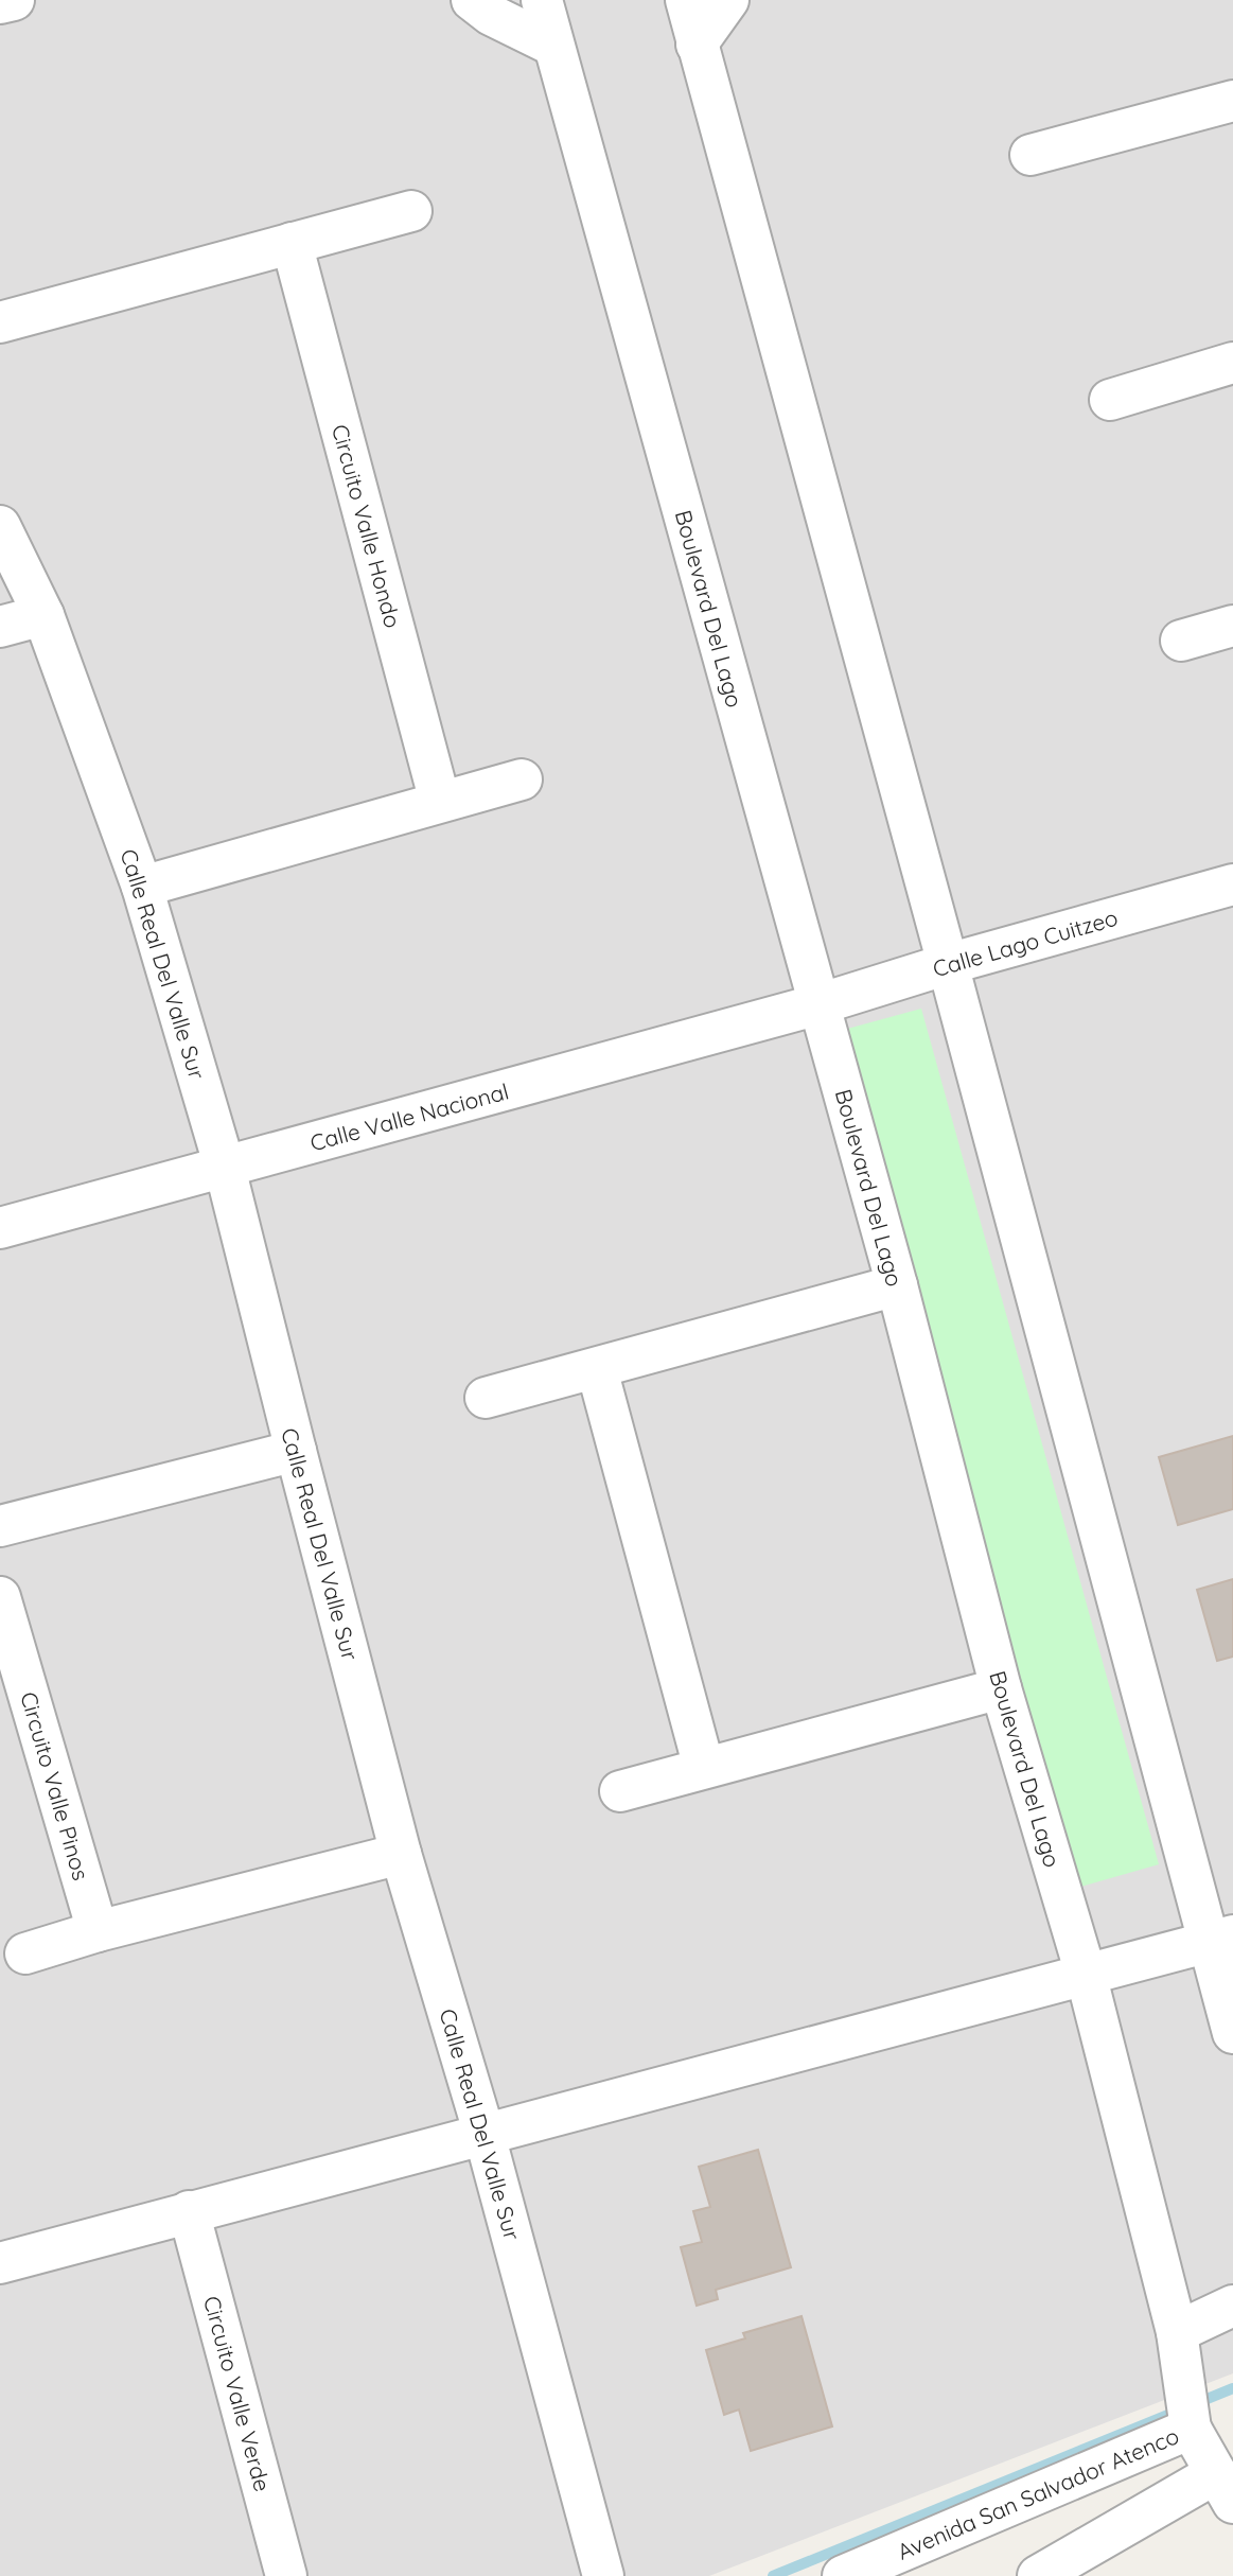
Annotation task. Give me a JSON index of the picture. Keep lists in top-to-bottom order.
{
  "streets": {
    "street": [
      "Circuito Valle Hondo",
      "Boulevard Del Lago",
      "Calle Lago Cuitzeo",
      "Calle Real Del Valle Sur",
      "Calle Valle Nacional",
      "Circuito Valle Pinos",
      "Circuito Valle Verde",
      "Avenida San Salvador Atenco"
    ]
  },
  "crossings": [
    ["Boulevard Del Lago", "Calle Lago Cuitzeo"],
    ["Boulevard Del Lago", "Calle Valle Nacional"],
    ["Boulevard Del Lago", "Avenida San Salvador Atenco"],
    ["Calle Lago Cuitzeo", "Calle Valle Nacional"],
    ["Calle Real Del Valle Sur", "Calle Valle Nacional"]
  ]
}
